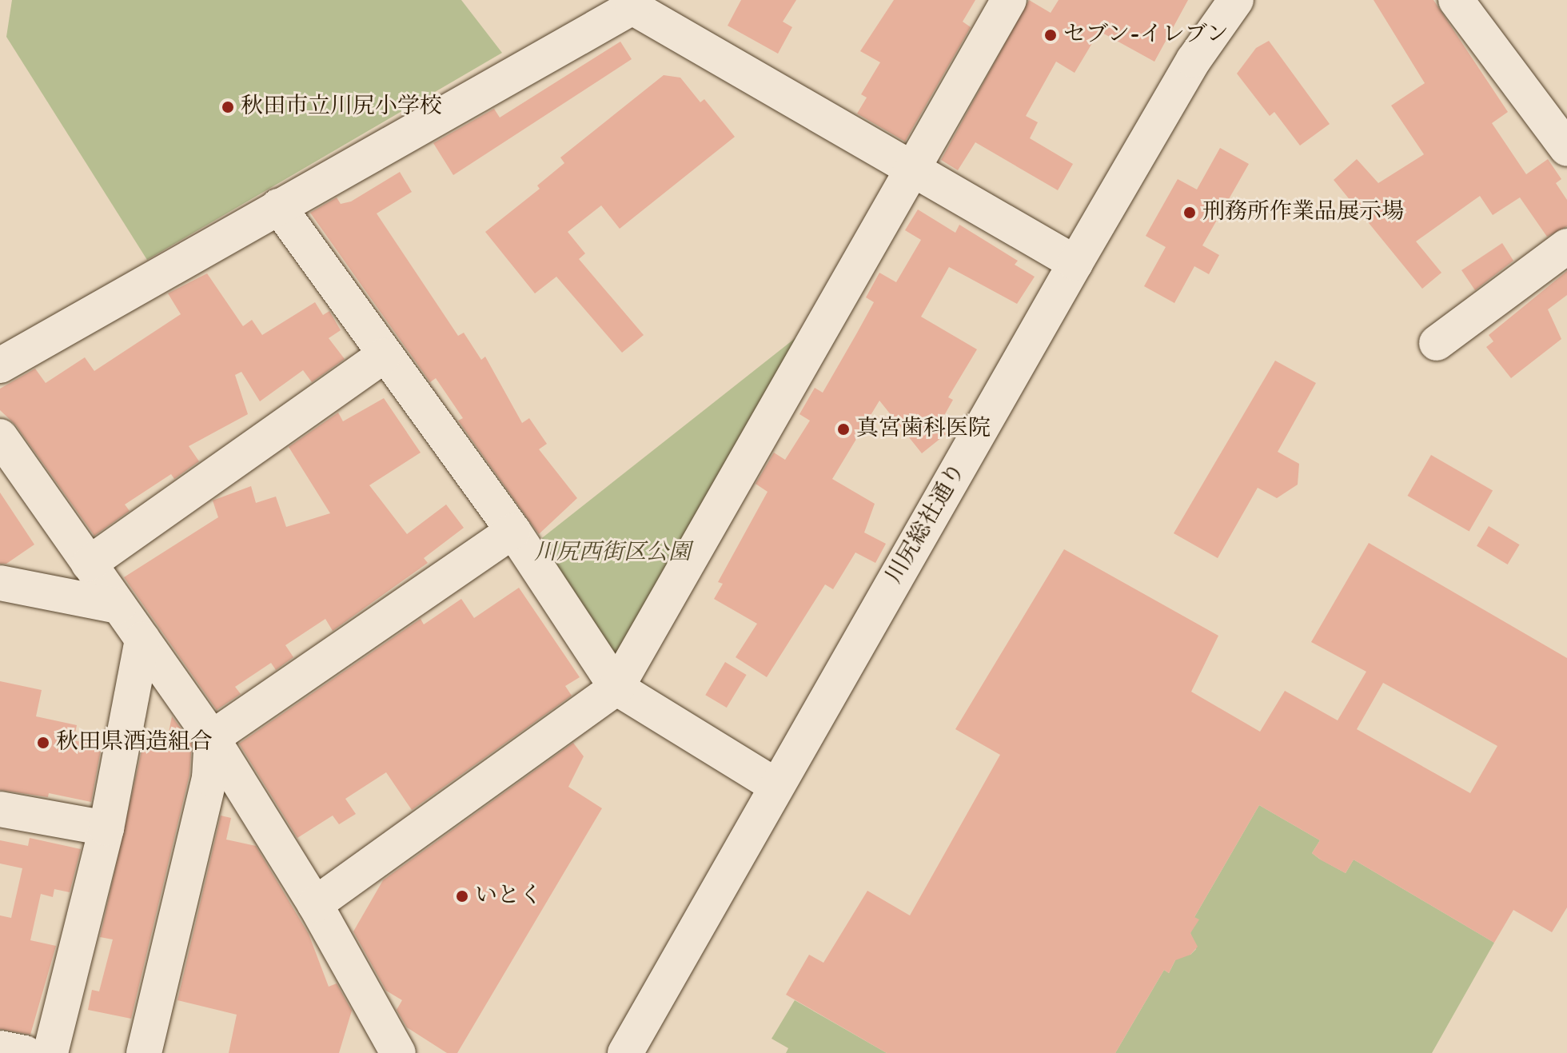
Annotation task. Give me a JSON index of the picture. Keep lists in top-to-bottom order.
{
  "streets": {
    "street": ["川尻総社通り"]
  },
  "parks": ["川尻西街区公園"],
  "places": [
    "セブン-イレブン",
    "秋田市立川尻小学校",
    "刑務所作業品展示場",
    "真宮歯科医院",
    "秋田県酒造組合",
    "いとく"
  ]
}
